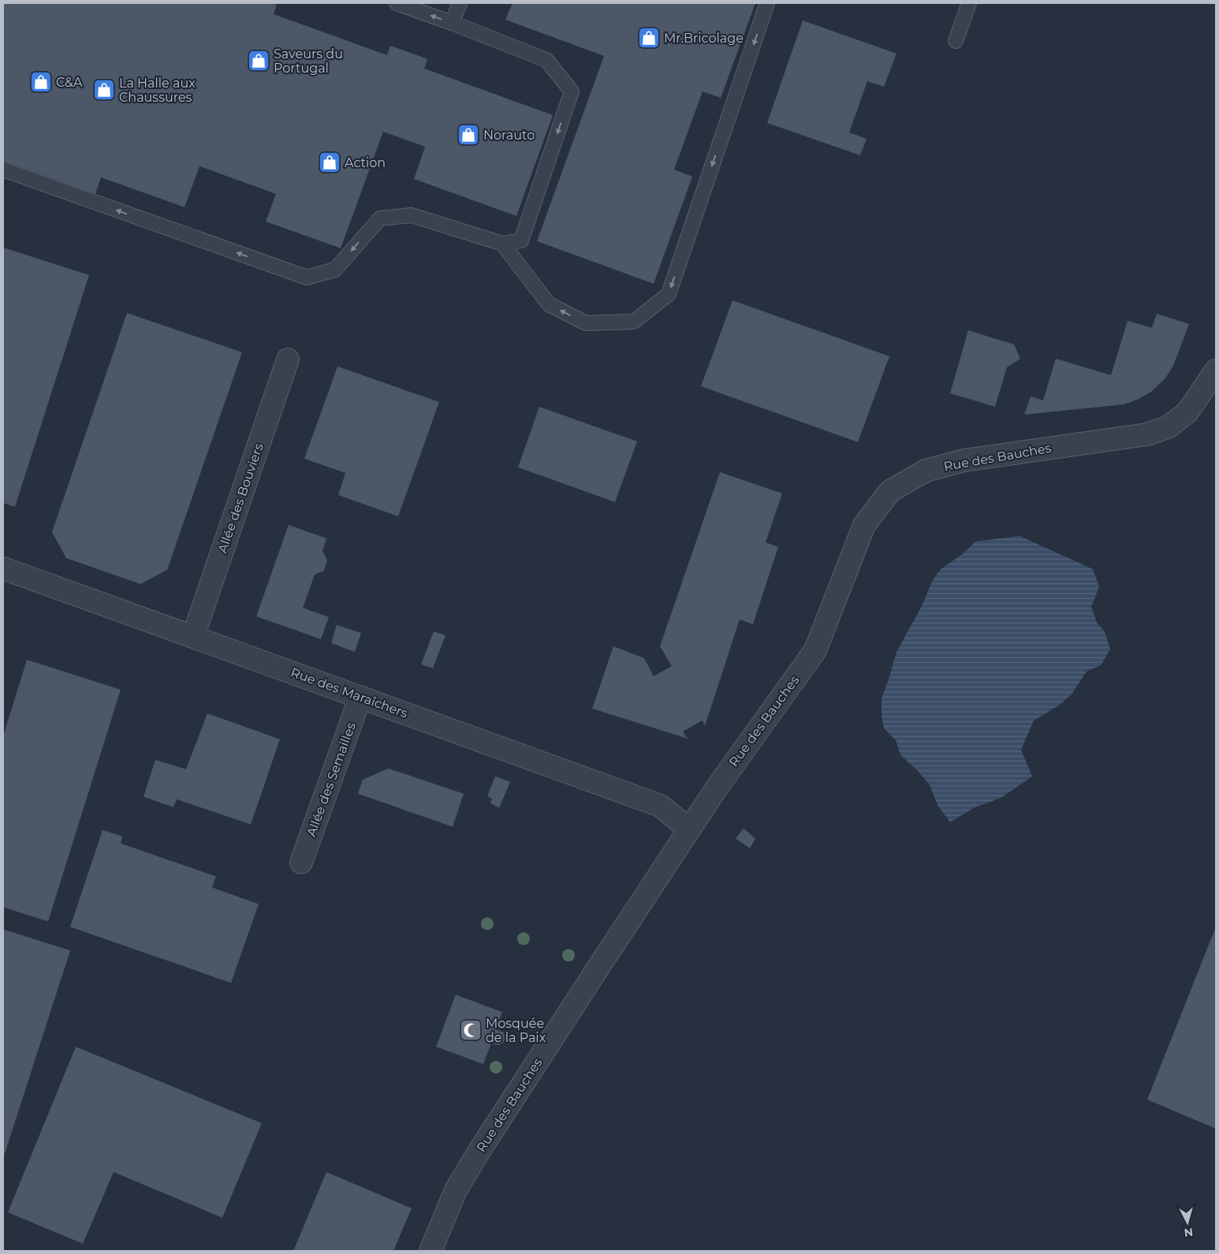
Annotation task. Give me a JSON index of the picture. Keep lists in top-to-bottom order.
{
  "streets": {
    "street": [
      "Rue des Bauches",
      "Allée des Bouviers",
      "Rue des Maraîchers",
      "Allée des Semailles"
    ]
  },
  "crossings": [
    ["Rue des Bauches", "Rue des Maraîchers"],
    ["Allée des Bouviers", "Rue des Maraîchers"],
    ["Rue des Maraîchers", "Allée des Semailles"]
  ],
  "places": {
    "shop": [
      "Mr.Bricolage",
      "Saveurs du Portugal",
      "C&A",
      "La Halle aux Chaussures",
      "Norauto",
      "Action"
    ],
    "mosque": ["Mosquée de la Paix"]
  },
  "north": "bottom"
}
